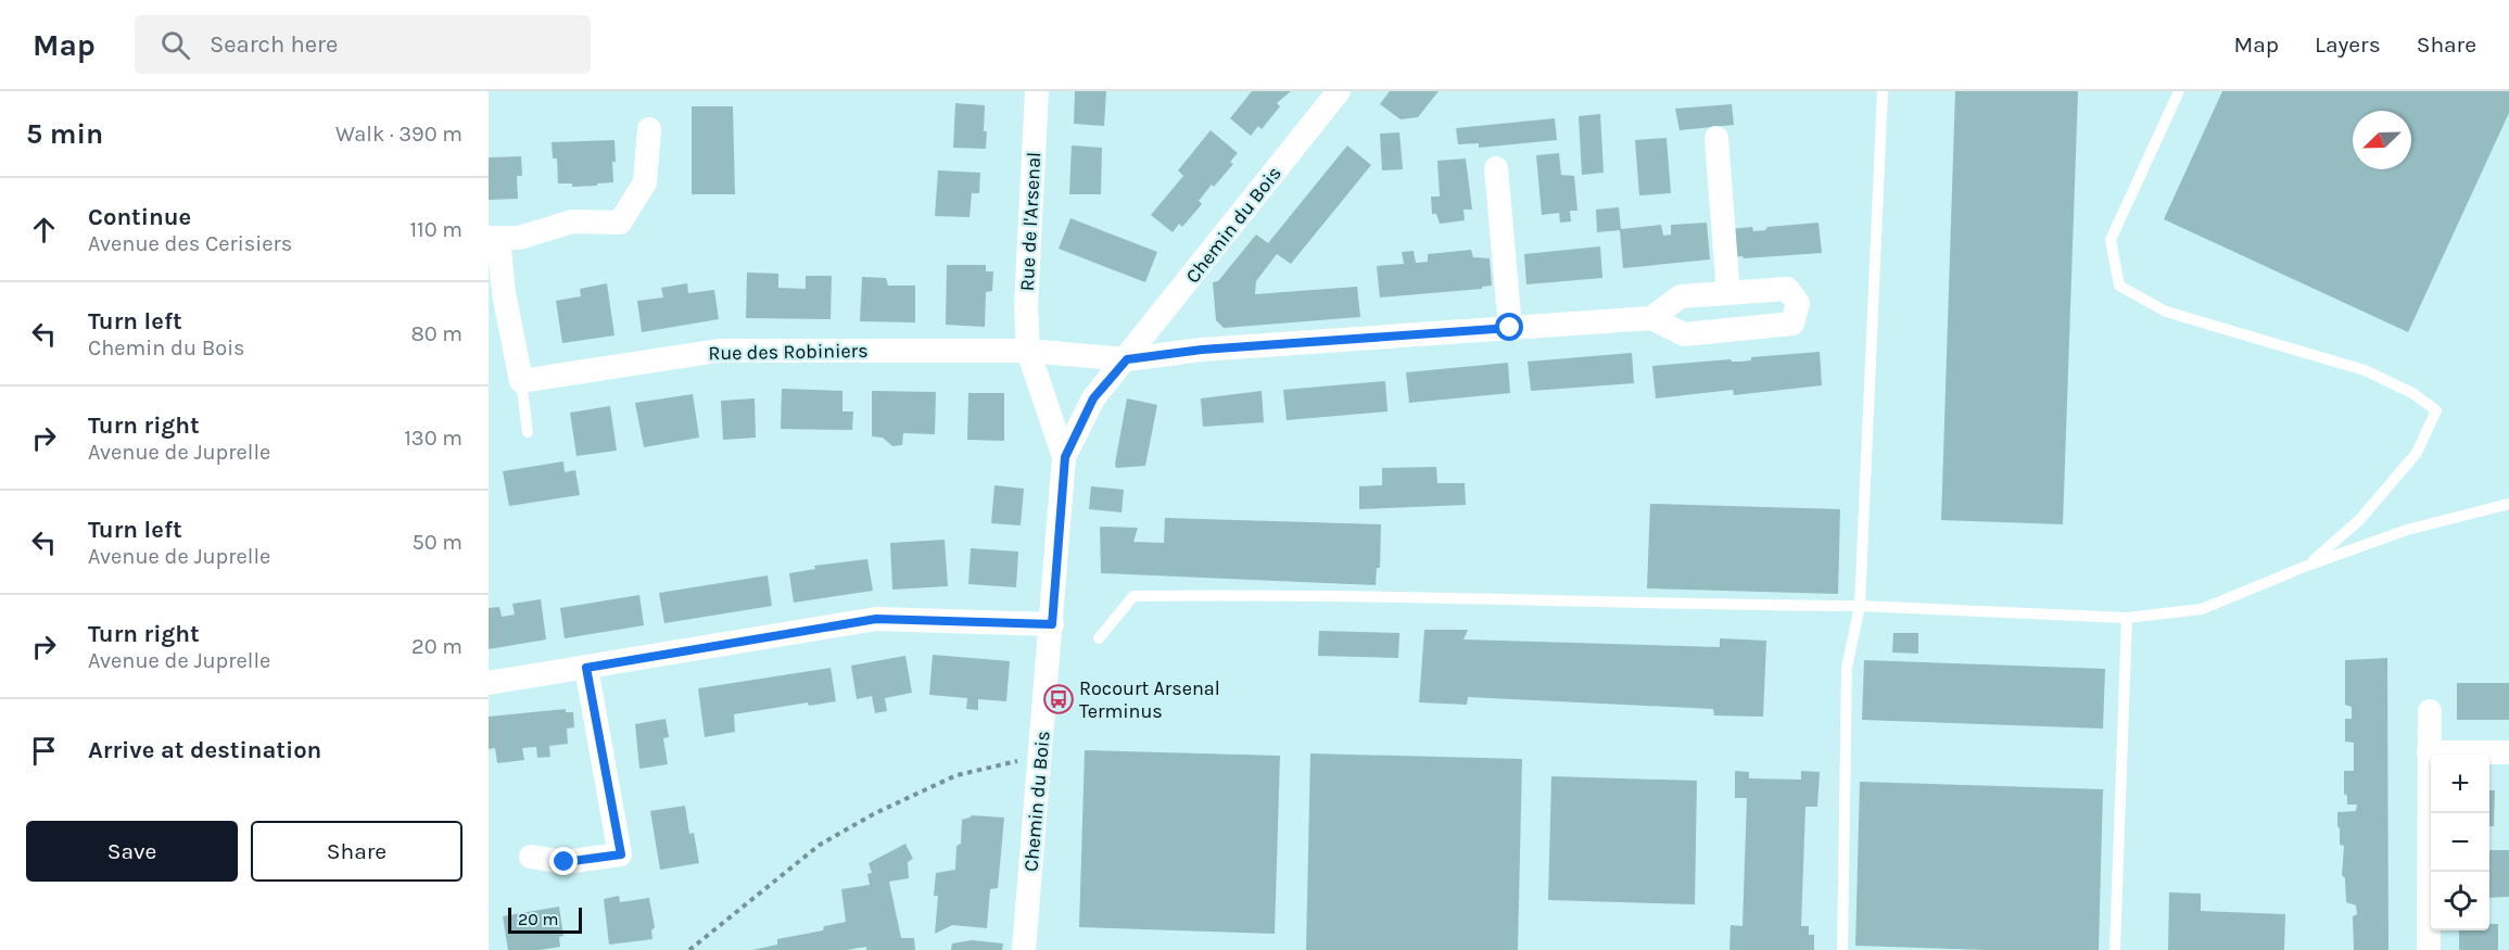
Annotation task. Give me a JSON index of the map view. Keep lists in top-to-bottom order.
{
  "streets": {
    "street": ["Rue de l'Arsenal", "Chemin du Bois", "Rue des Robiniers"]
  },
  "crossings": [
    ["Rue de l'Arsenal", "Chemin du Bois"],
    ["Rue de l'Arsenal", "Rue des Robiniers"],
    ["Chemin du Bois", "Rue des Robiniers"]
  ],
  "places": {
    "bus stop": ["Rocourt Arsenal Terminus"]
  },
  "scale_bar": "20 m",
  "north": "bottom left",
  "page": {
    "header": "Map",
    "search": "Search here",
    "nav": ["Map", "Layers", "Share"],
    "heading": ["5 min", "Walk · 390 m"],
    "list": [
      ["Continue", "Avenue des Cerisiers", "110 m"],
      ["Turn left", "Chemin du Bois", "80 m"],
      ["Turn right", "Avenue de Juprelle", "130 m"],
      ["Turn left", "Avenue de Juprelle", "50 m"],
      ["Turn right", "Avenue de Juprelle", "20 m"],
      "Arrive at destination"
    ],
    "map_buttons": ["+", "−"],
    "buttons": ["Save", "Share"],
    "scale": "20 m"
  }
}
